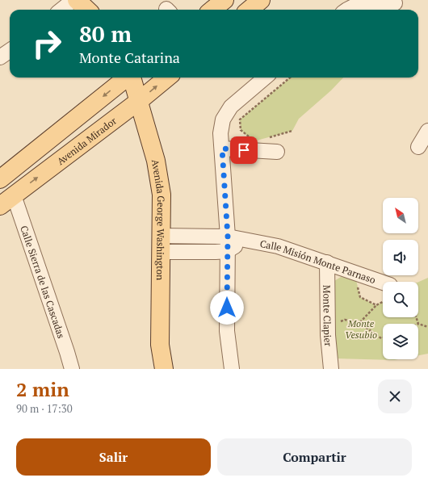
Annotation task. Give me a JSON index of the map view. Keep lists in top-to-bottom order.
{
  "streets": {
    "main road": ["Avenida Mirador", "Avenida George Washington"],
    "street": ["Calle Misión Monte Parnaso", "Calle Sierra de las Cascadas", "Monte Clapier"]
  },
  "crossings": [
    ["Avenida Mirador", "Avenida George Washington"],
    ["Avenida Mirador", "Calle Sierra de las Cascadas"],
    ["Avenida George Washington", "Calle Misión Monte Parnaso"],
    ["Calle Misión Monte Parnaso", "Monte Clapier"]
  ],
  "parks": ["Monte Vesubio"],
  "north": "top left",
  "page": {
    "turn": ["80 m", "Monte Catarina"],
    "heading": ["2 min", "90 m · 17:30"],
    "buttons": ["Salir", "Compartir"]
  }
}
